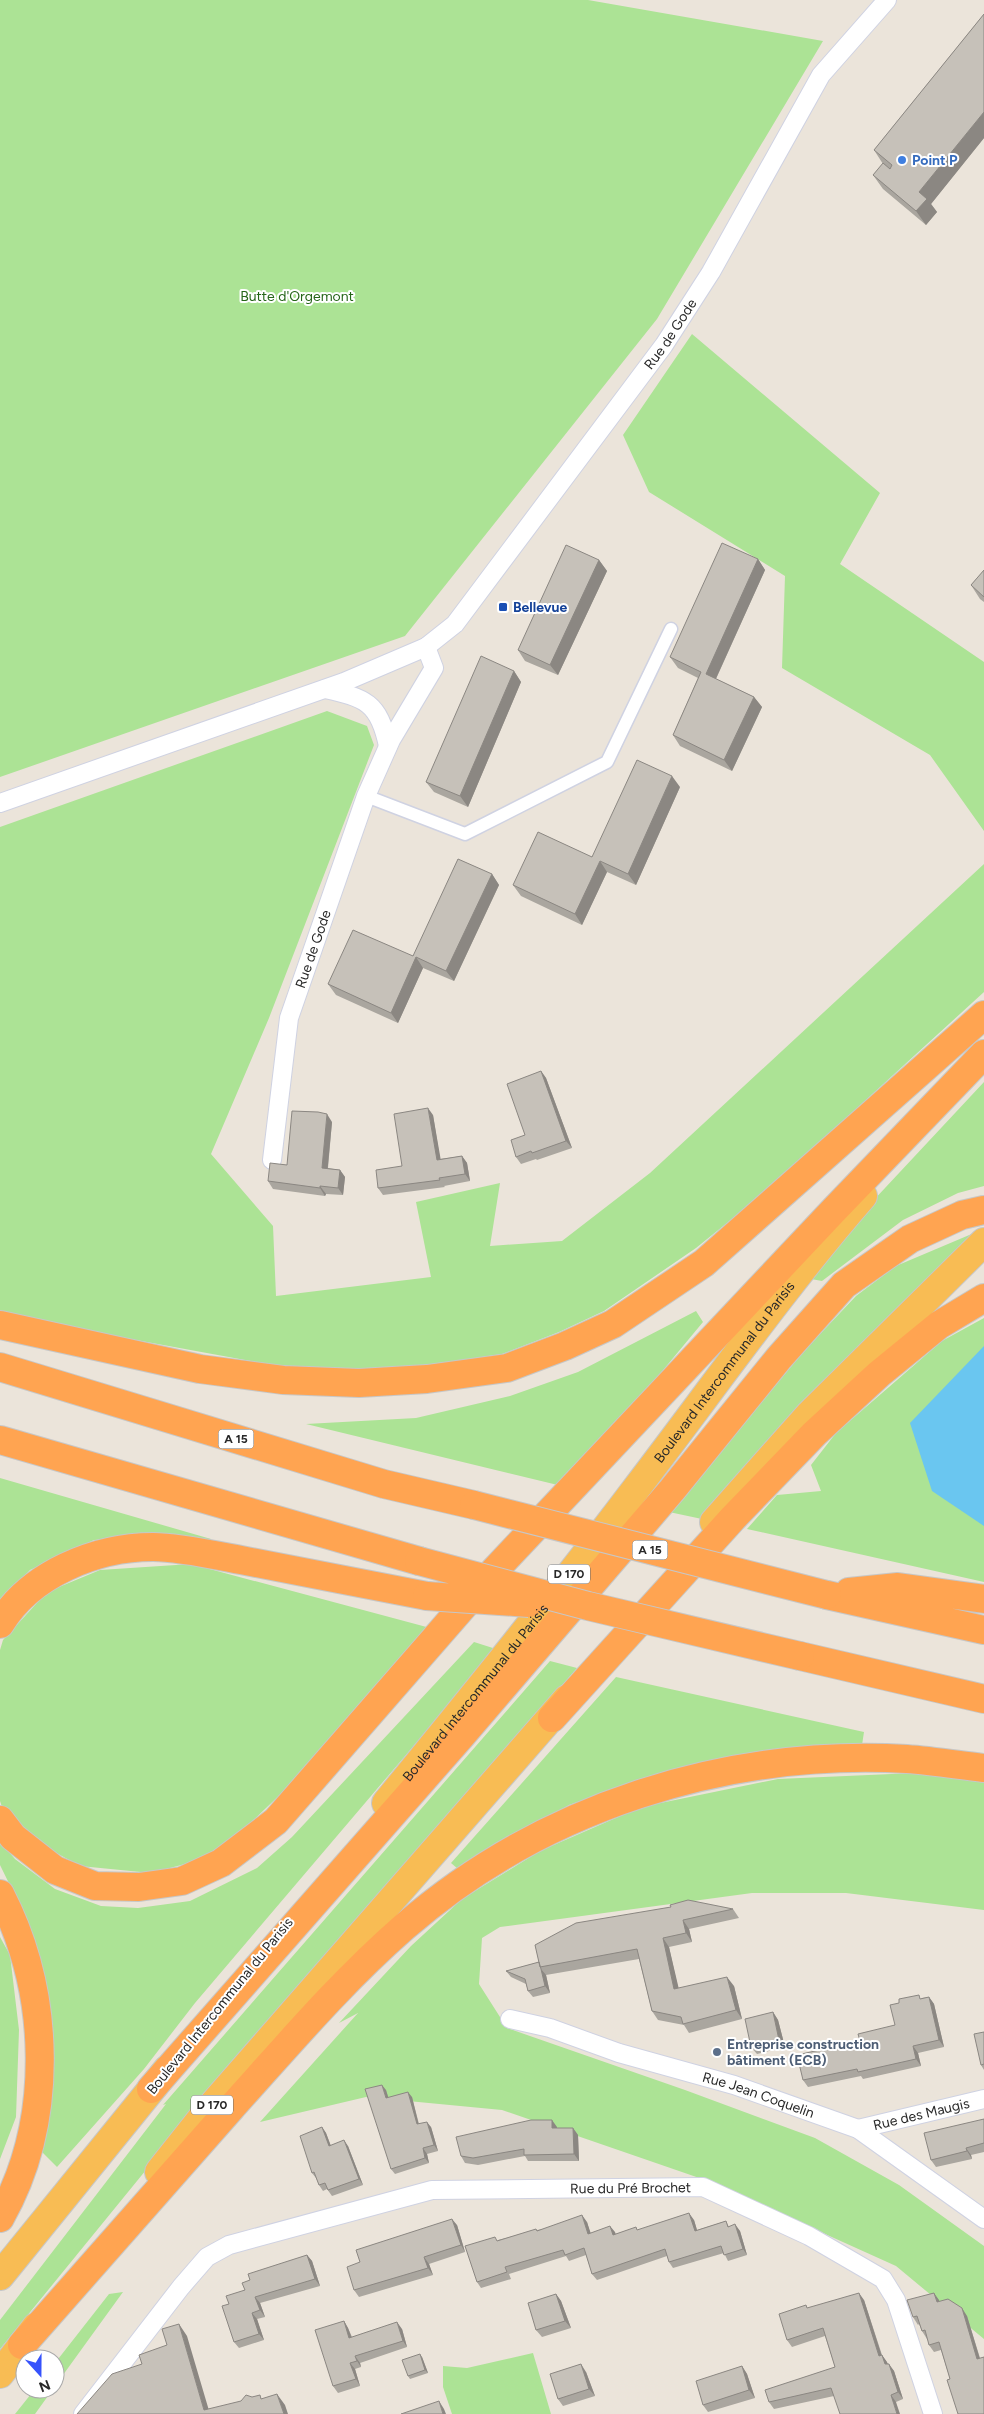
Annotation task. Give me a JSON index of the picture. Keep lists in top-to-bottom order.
{
  "streets": {
    "highway": ["Boulevard Intercommunal du Parisis", "A 15", "D 170"],
    "street": [
      "Rue de Gode",
      "Rue Jean Coquelin",
      "Rue des Maugis",
      "Rue du Pré Brochet"
    ]
  },
  "crossings": [
    ["Rue Jean Coquelin", "Rue des Maugis"]
  ],
  "parks": ["Butte d'Orgemont"],
  "places": {
    "other": ["Point P", "Entreprise construction bâtiment (ECB)"],
    "transit": ["Bellevue"]
  },
  "north": "bottom"
}
